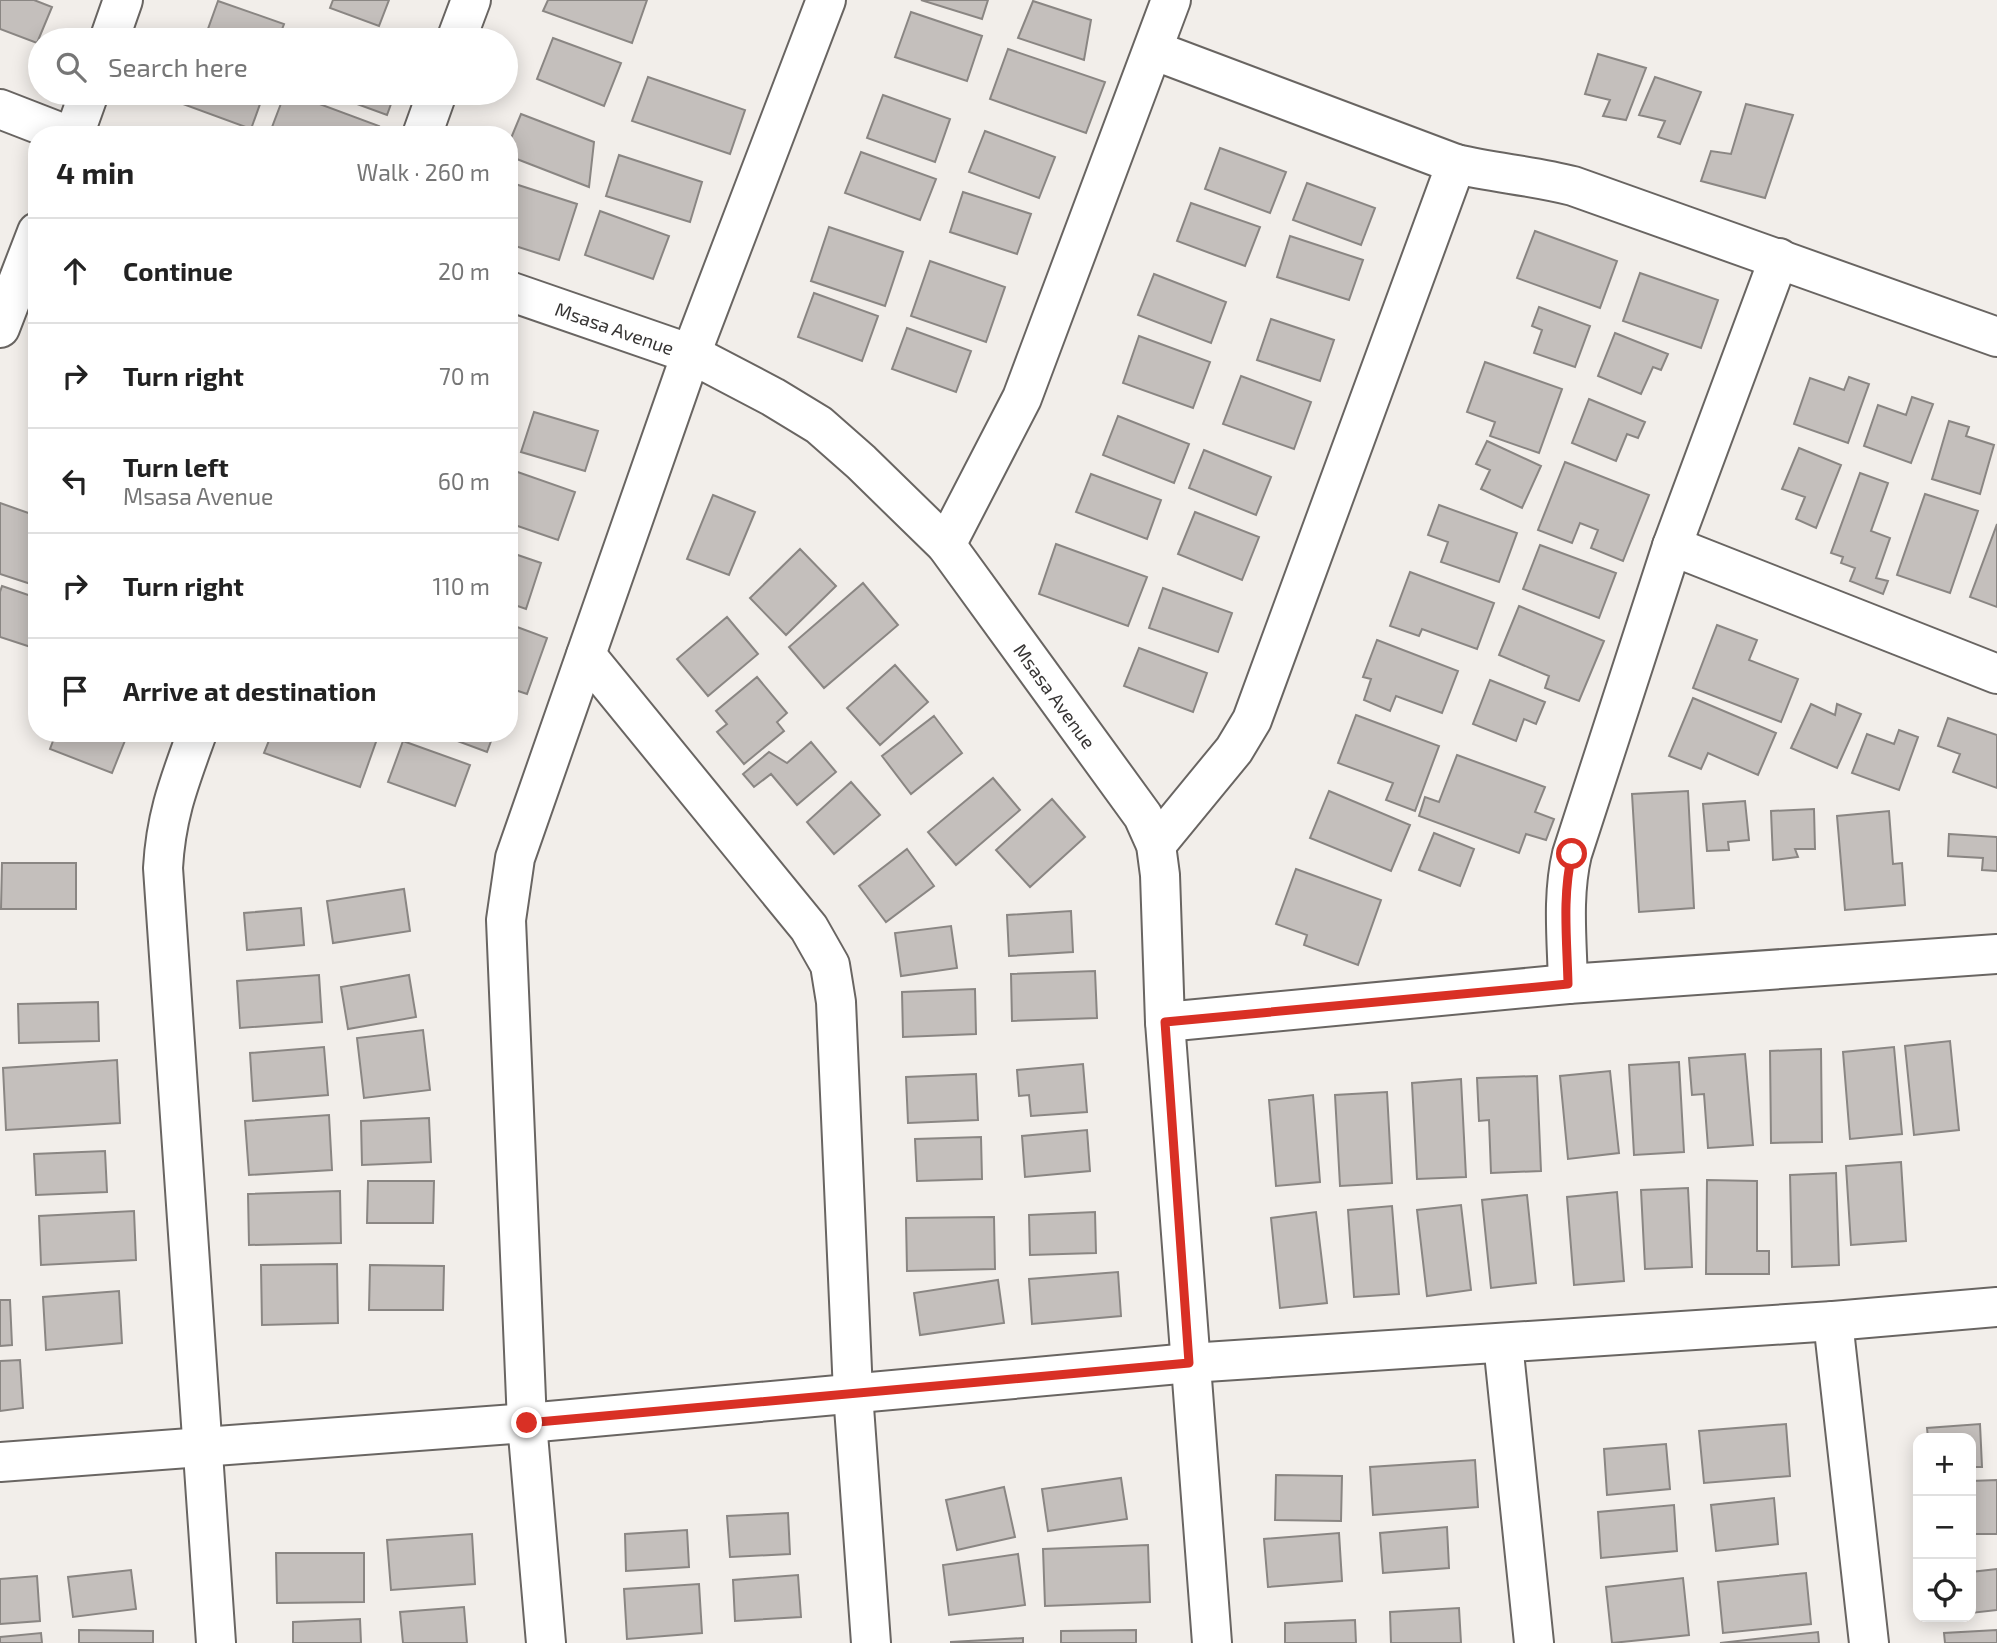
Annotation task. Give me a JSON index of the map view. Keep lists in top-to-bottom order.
{
  "streets": {
    "street": ["Msasa Avenue"]
  },
  "page": {
    "search": "Search here",
    "heading": ["4 min", "Walk · 260 m"],
    "list": [
      ["Continue", "20 m"],
      ["Turn right", "70 m"],
      ["Turn left", "Msasa Avenue", "60 m"],
      ["Turn right", "110 m"],
      "Arrive at destination"
    ],
    "map_buttons": ["+", "−"]
  }
}
